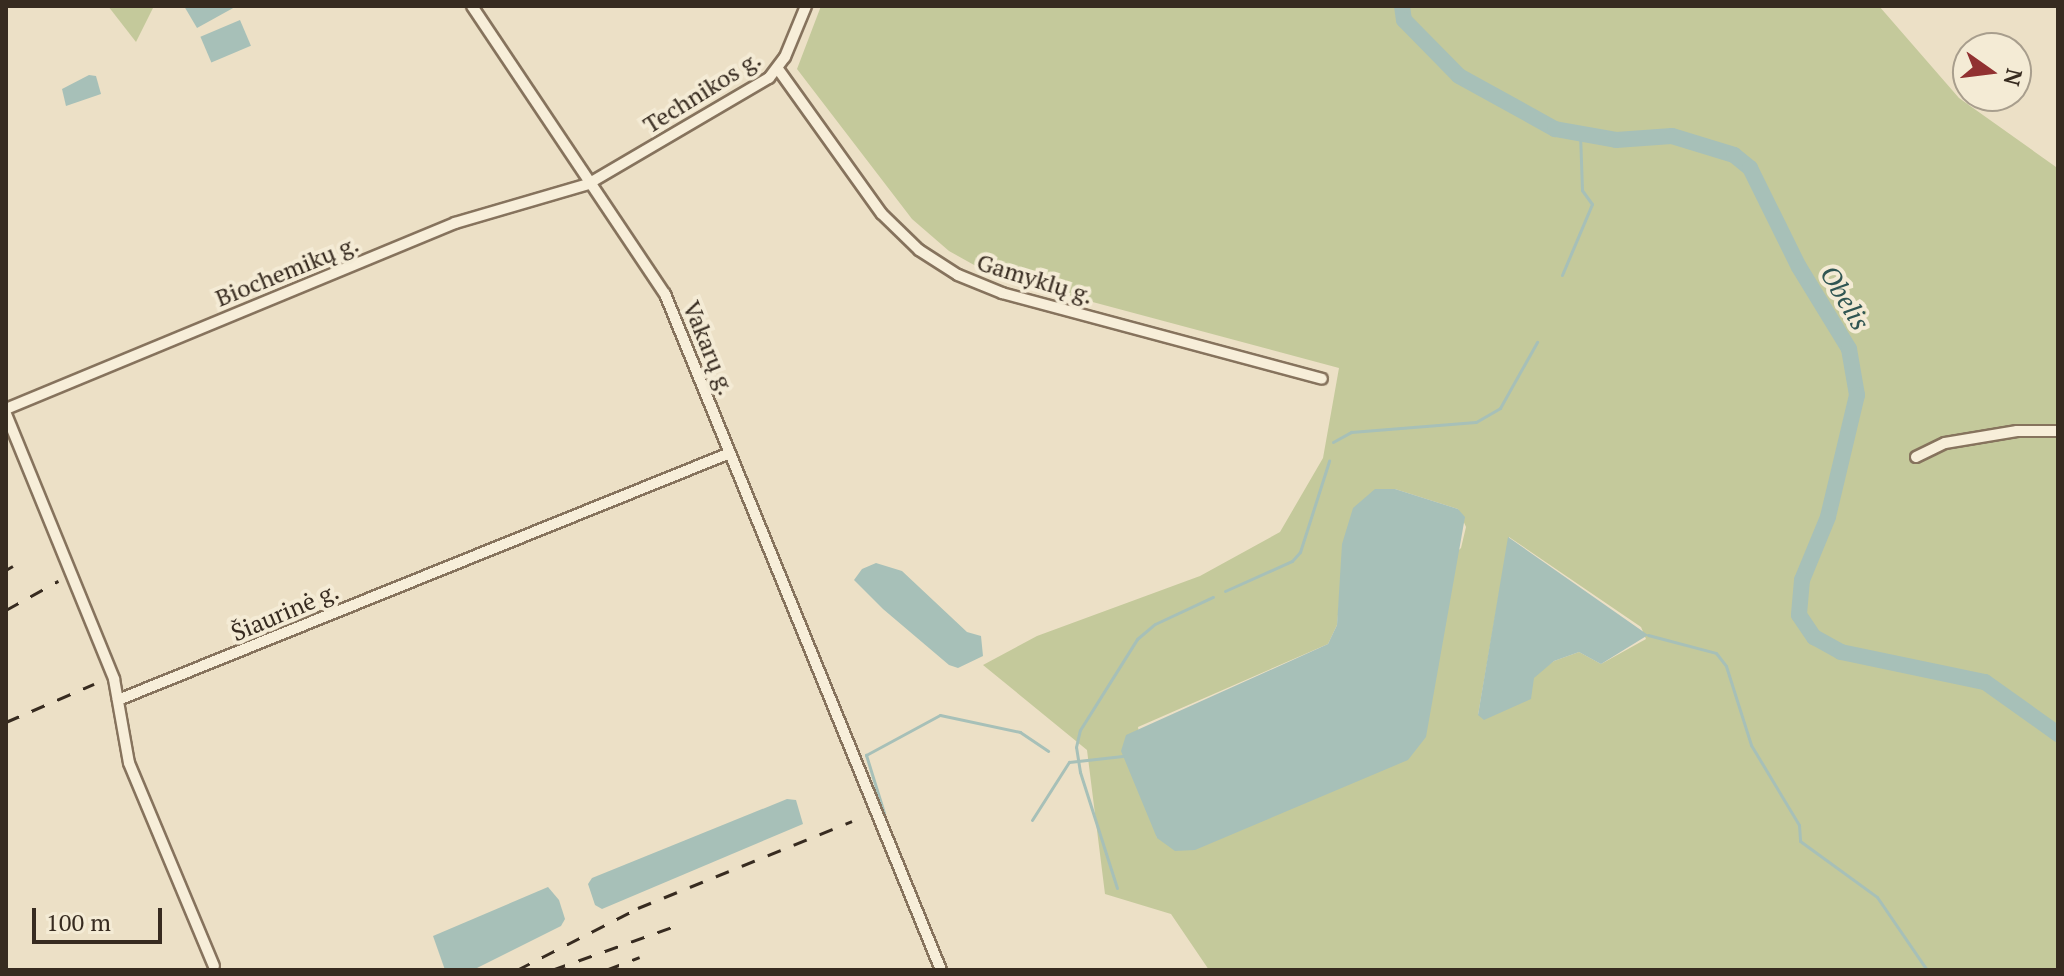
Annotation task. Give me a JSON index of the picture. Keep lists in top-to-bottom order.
{
  "streets": {
    "street": [
      "Technikos g.",
      "Biochemikų g.",
      "Gamyklų g.",
      "Vakarų g.",
      "Šiaurinė g."
    ]
  },
  "crossings": [
    ["Technikos g.", "Biochemikų g."],
    ["Technikos g.", "Gamyklų g."],
    ["Technikos g.", "Vakarų g."],
    ["Biochemikų g.", "Vakarų g."],
    ["Vakarų g.", "Šiaurinė g."]
  ],
  "water": ["Obelis"],
  "scale_bar": "100 m",
  "north": "right"
}
